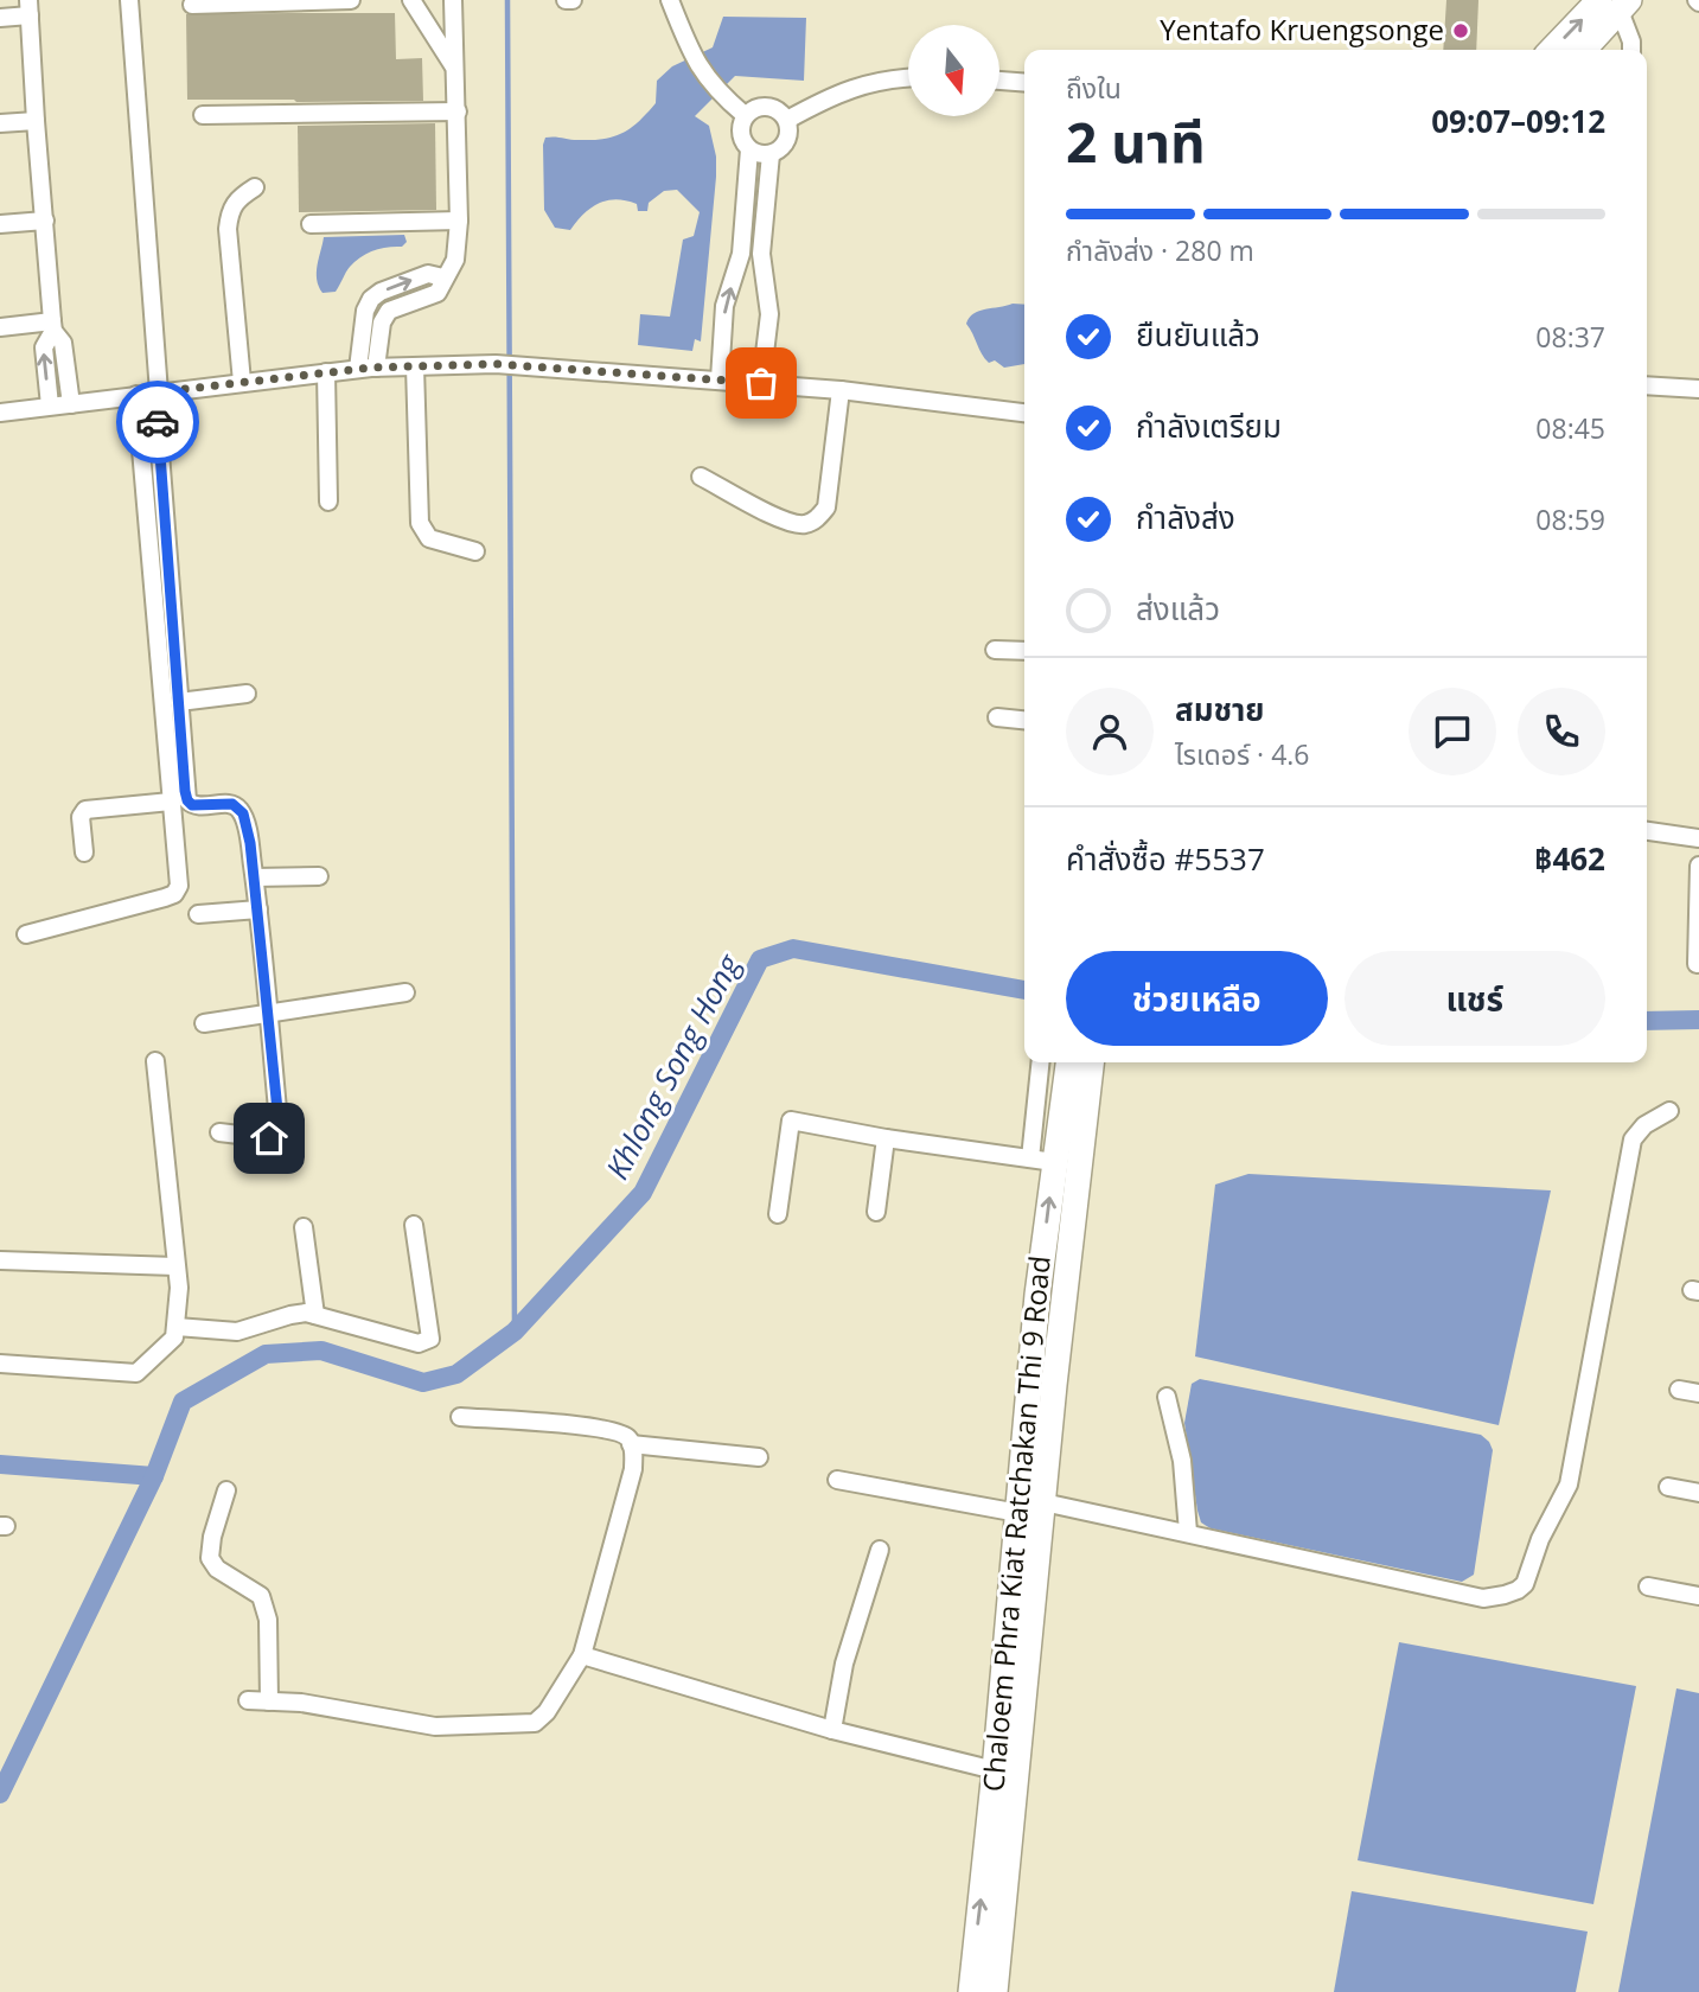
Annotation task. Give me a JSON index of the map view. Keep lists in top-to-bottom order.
{
  "streets": {
    "main road": ["Chaloem Phra Kiat Ratchakan Thi 9 Road"]
  },
  "water": ["Khlong Song Hong"],
  "places": ["Yentafo Kruengsonge"],
  "north": "bottom",
  "page": {
    "heading": ["2 นาที", "ถึงใน", "09:07–09:12"],
    "panel": [
      "สมชาย",
      "ไรเดอร์ · 4.6",
      "คำสั่งซื้อ #5537",
      "฿462"
    ],
    "bar": "กำลังส่ง · 280 m",
    "list": [
      ["ยืนยันแล้ว", "08:37"],
      ["กำลังเตรียม", "08:45"],
      ["กำลังส่ง", "08:59"],
      "ส่งแล้ว"
    ],
    "buttons": ["ช่วยเหลือ", "แชร์"]
  }
}
